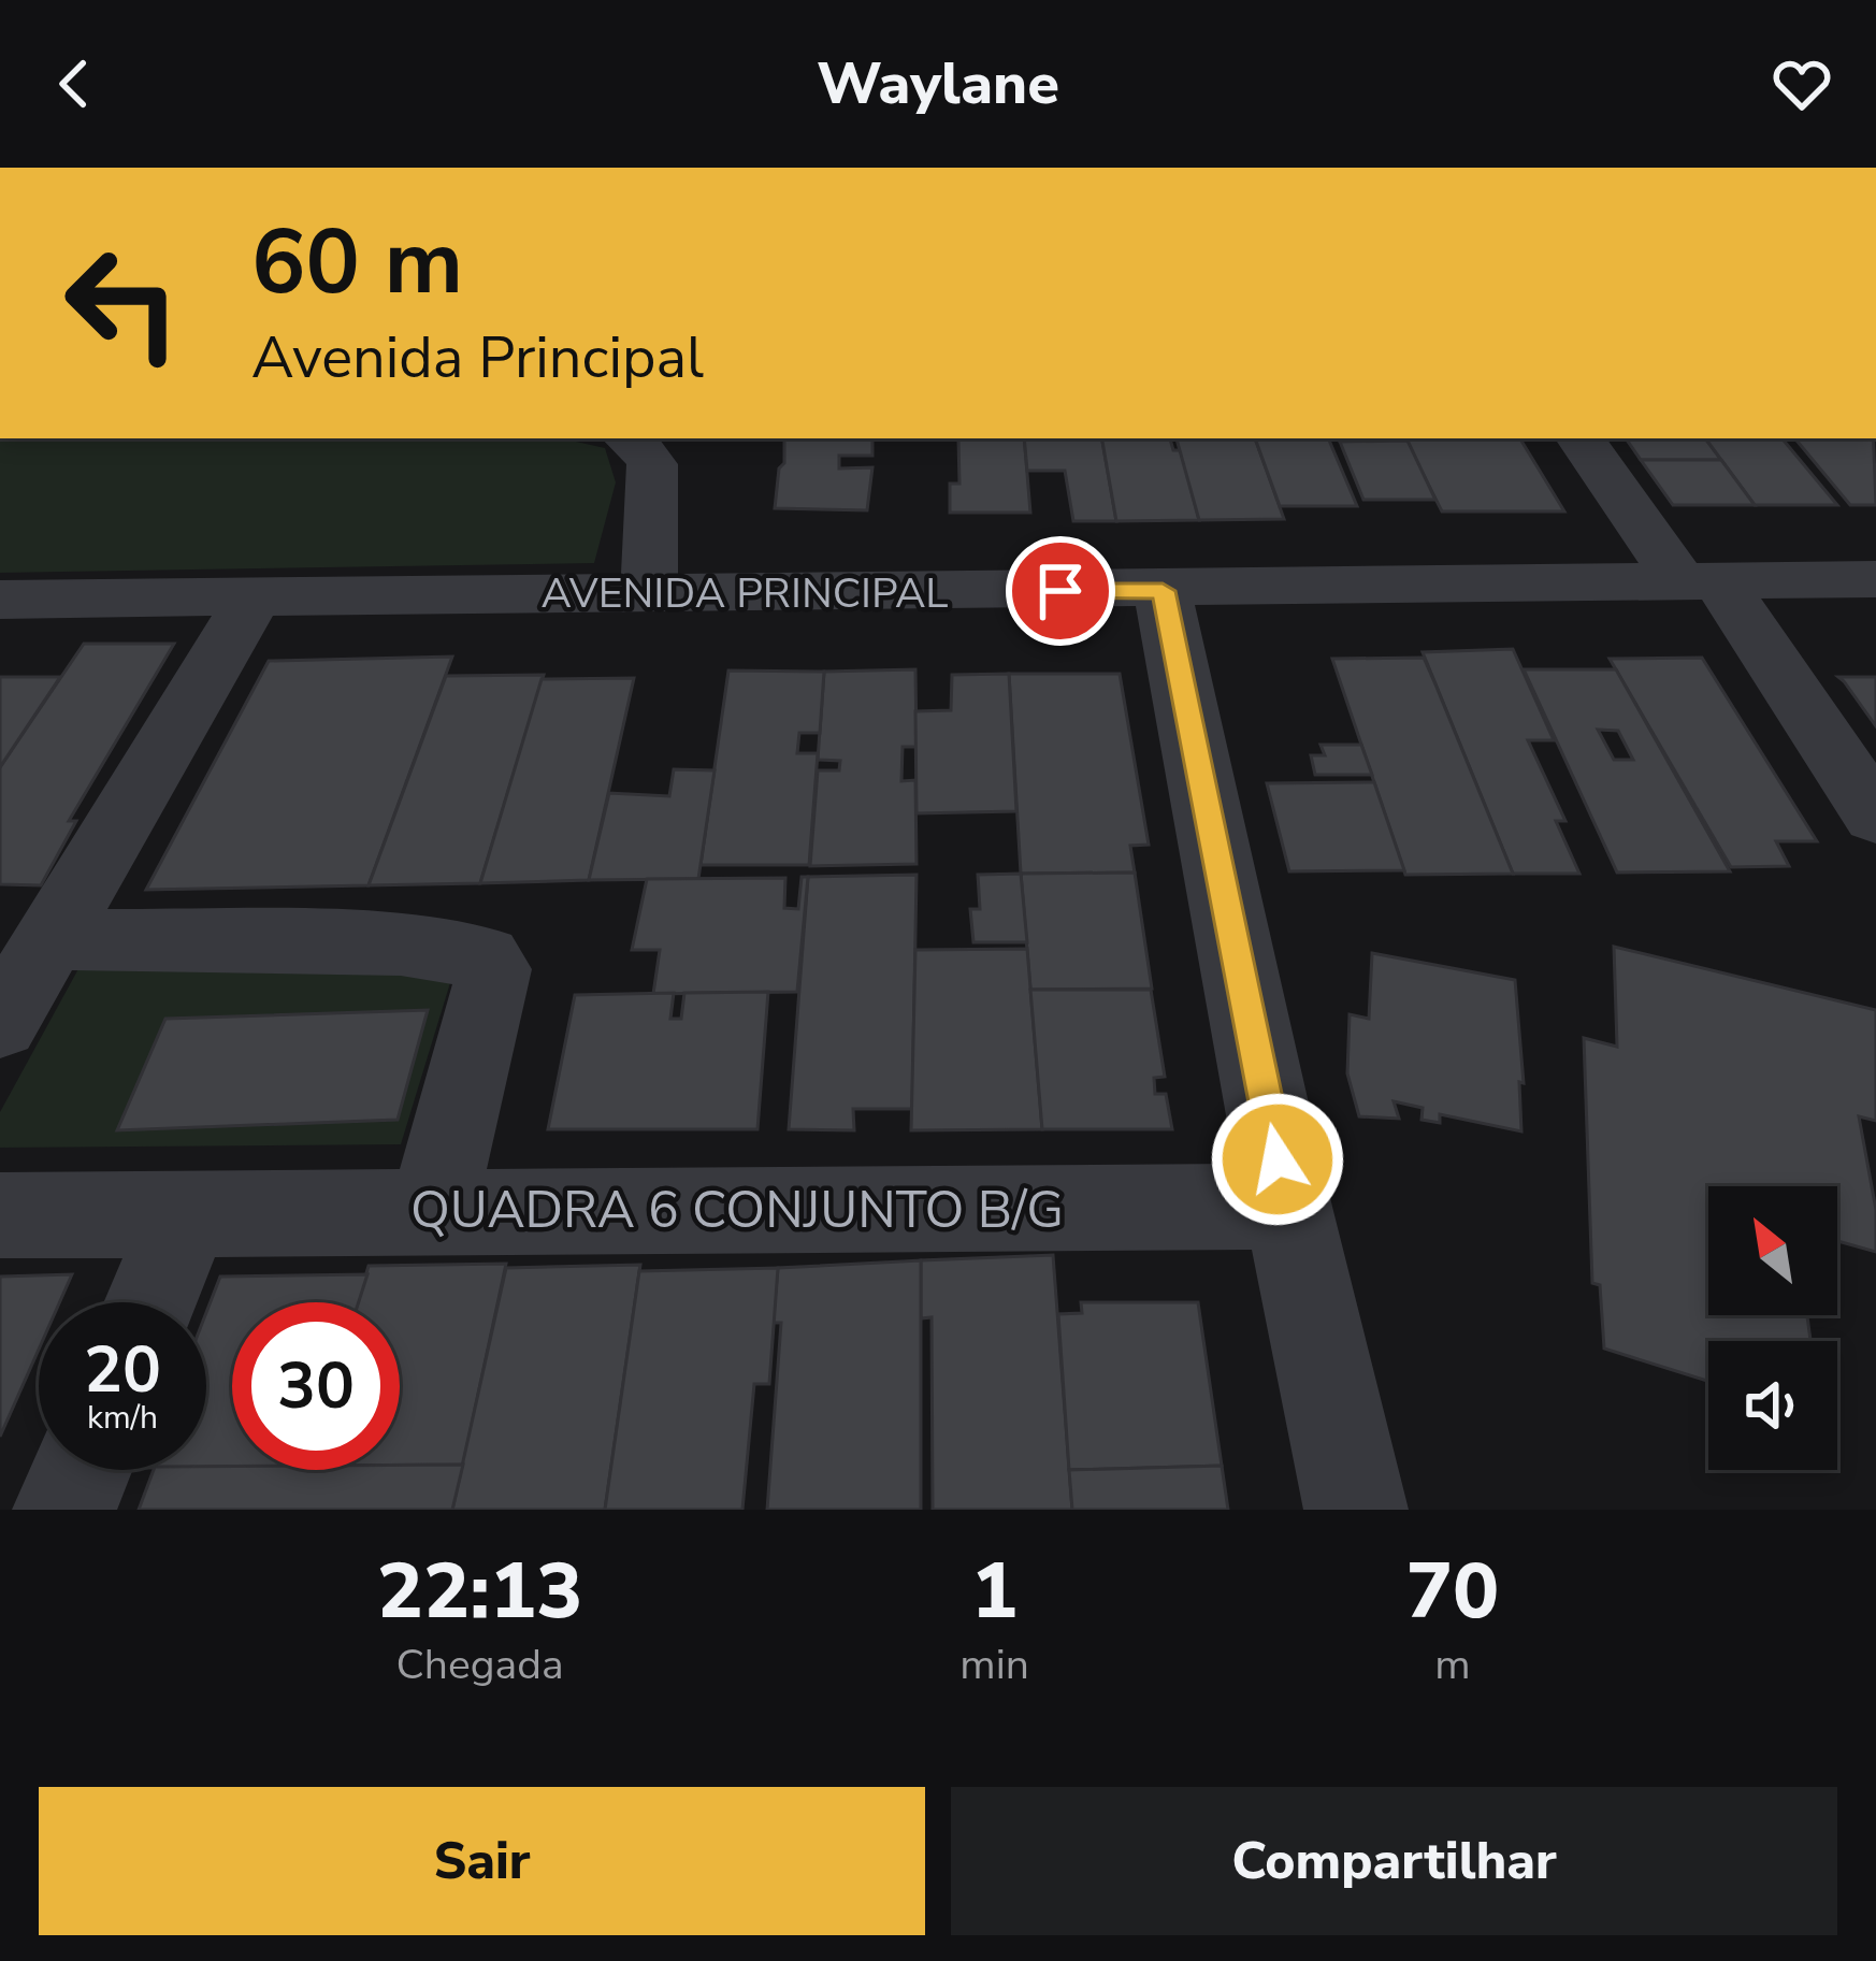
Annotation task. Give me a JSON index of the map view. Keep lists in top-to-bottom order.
{
  "streets": {
    "street": ["AVENIDA PRINCIPAL", "QUADRA 6 CONJUNTO B/G"]
  },
  "north": "top left",
  "page": {
    "header": "Waylane",
    "turn": ["60 m", "Avenida Principal"],
    "speed": "20 km/h",
    "limit": "30",
    "eta": [
      "22:13",
      "Chegada",
      "1",
      "min",
      "70",
      "m"
    ],
    "buttons": ["Sair", "Compartilhar"]
  }
}
